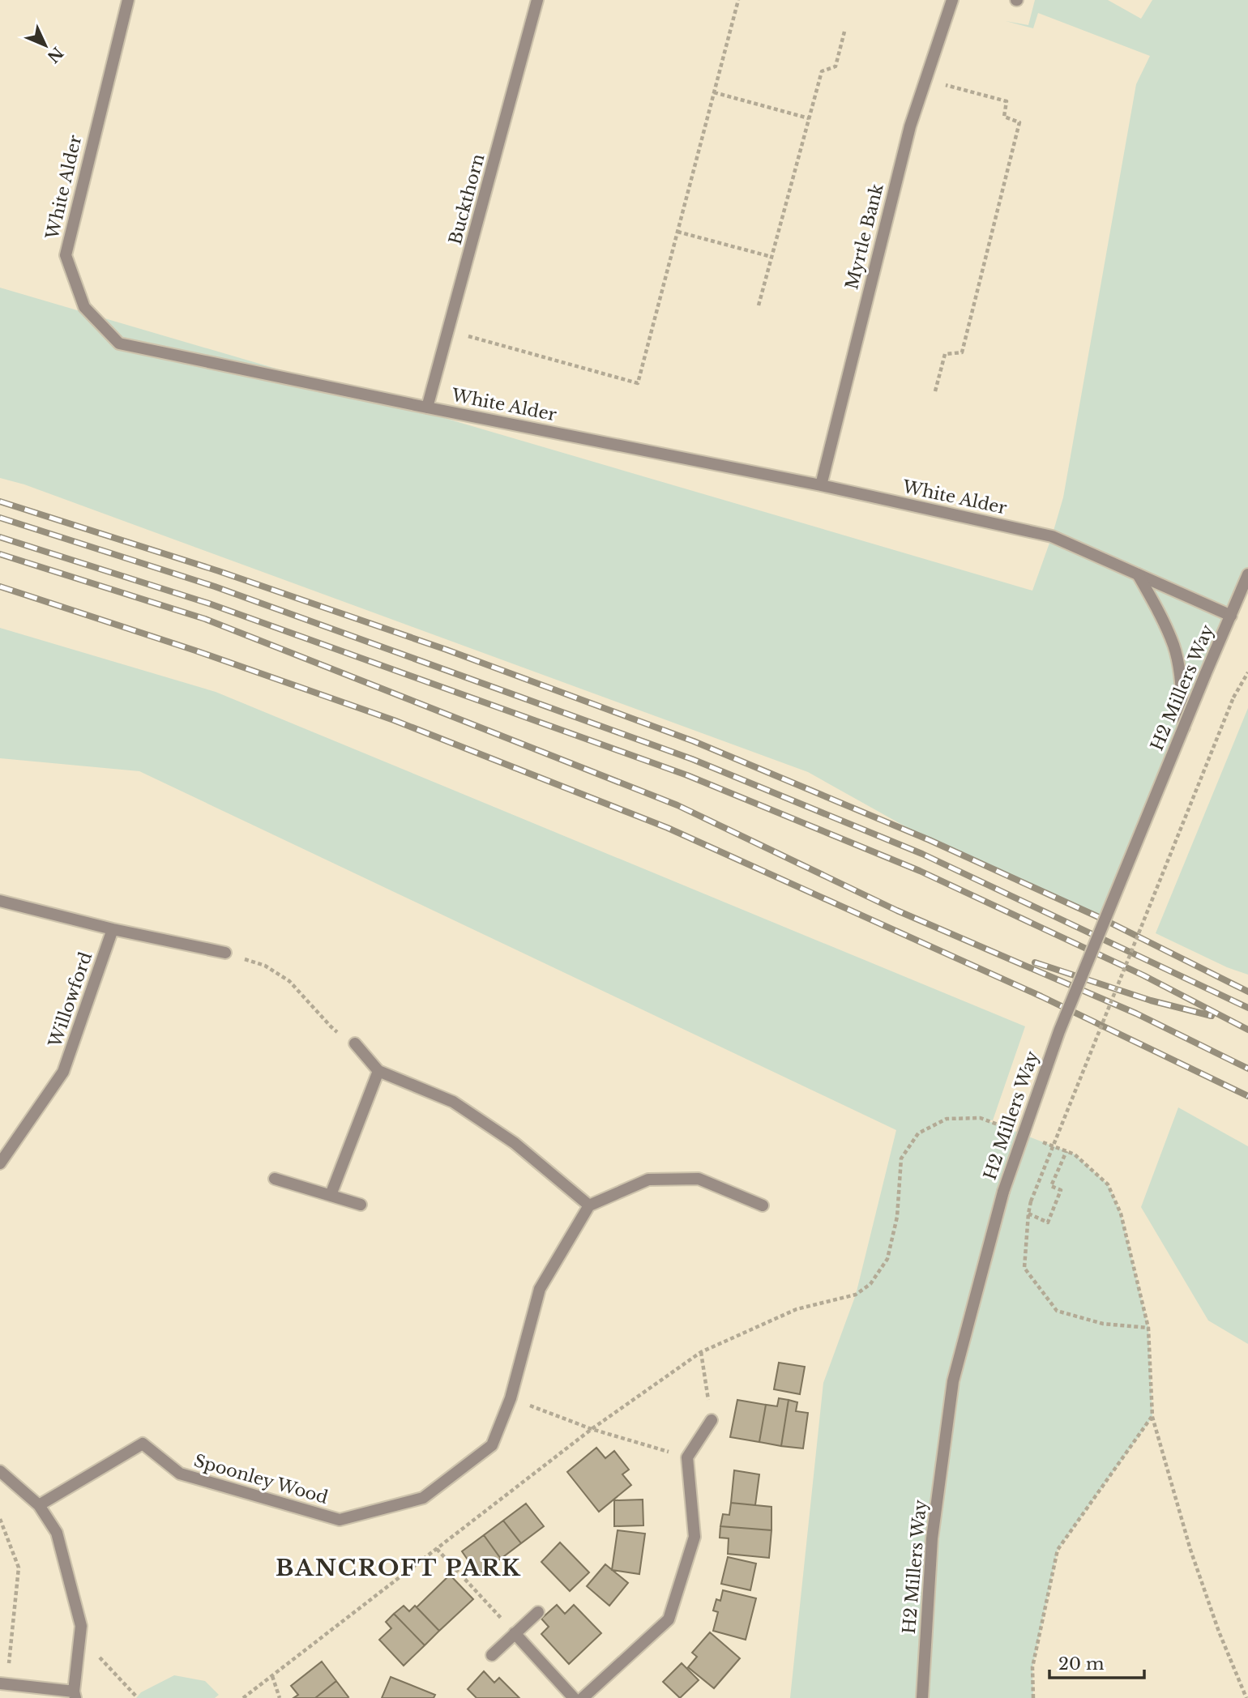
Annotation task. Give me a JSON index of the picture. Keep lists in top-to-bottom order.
{
  "streets": {
    "street": [
      "White Alder",
      "Buckthorn",
      "Myrtle Bank",
      "H2 Millers Way",
      "Willowford",
      "Spoonley Wood"
    ]
  },
  "crossings": [
    ["White Alder", "Buckthorn"],
    ["White Alder", "Myrtle Bank"],
    ["White Alder", "H2 Millers Way"]
  ],
  "districts": ["BANCROFT PARK"],
  "scale_bar": "20 m",
  "north": "bottom right"
}
